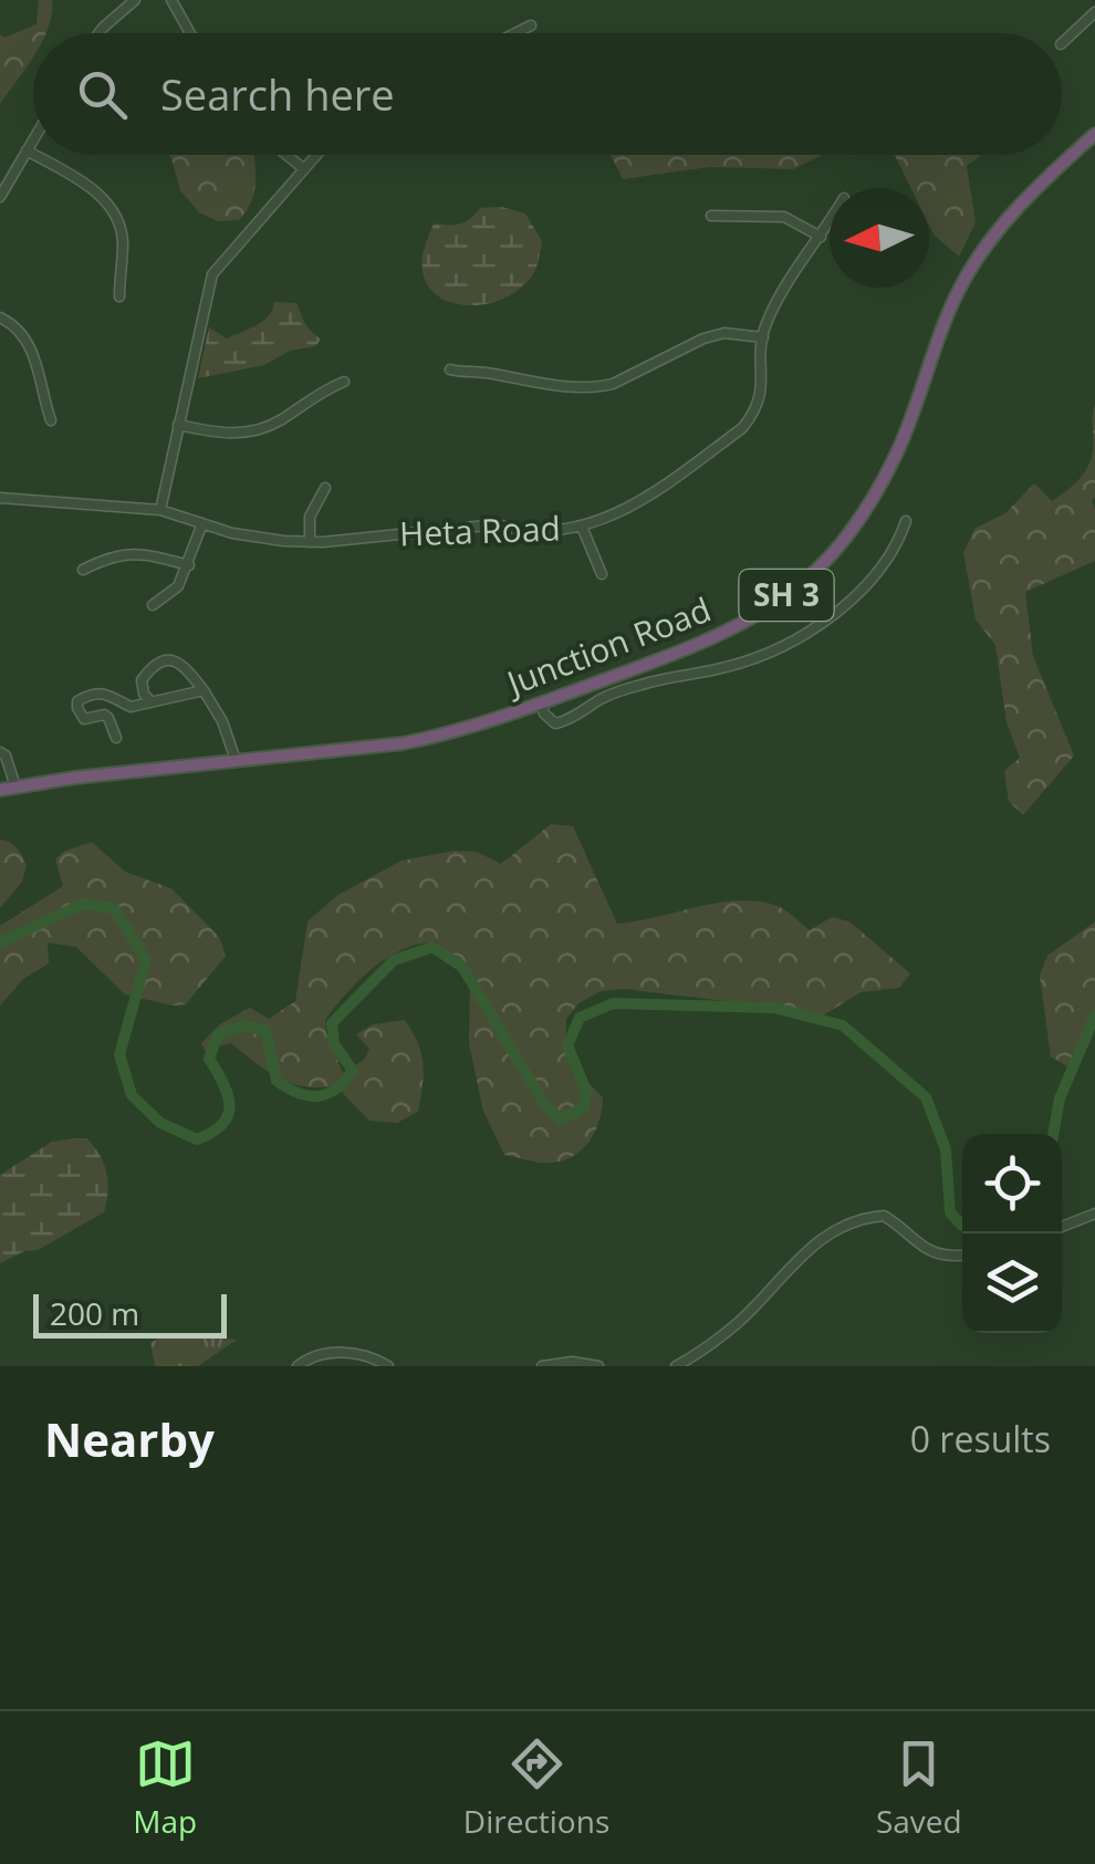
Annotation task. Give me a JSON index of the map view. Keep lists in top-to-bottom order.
{
  "streets": {
    "highway": ["SH 3", "Junction Road"],
    "street": ["Heta Road"]
  },
  "crossings": [
    ["SH 3", "Junction Road"]
  ],
  "scale_bar": "200 m",
  "north": "left",
  "page": {
    "search": "Search here",
    "scale": "200 m",
    "heading": ["Nearby", "0 results"],
    "nav": ["Map", "Directions", "Saved"]
  }
}
